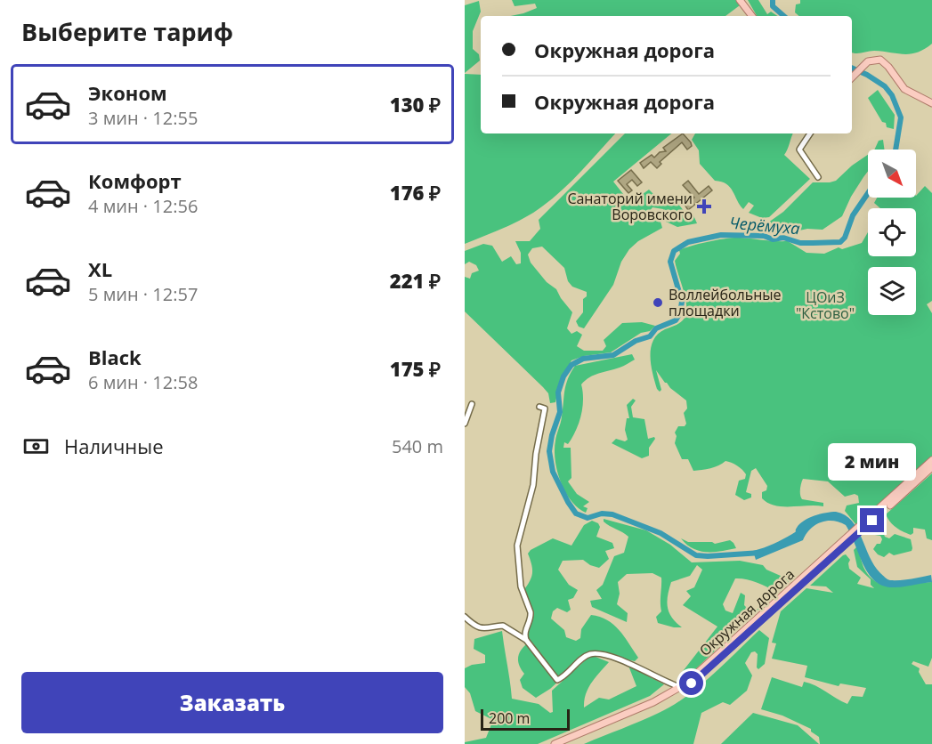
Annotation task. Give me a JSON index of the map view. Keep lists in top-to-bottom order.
{
  "streets": {
    "main road": ["Окружная дорога"]
  },
  "water": ["Черёмуха"],
  "parks": ["ЦОиЗ \"Кстово\""],
  "places": {
    "health": ["Санаторий имени Воровского"],
    "other": ["Воллейбольные площадки"]
  },
  "scale_bar": "200 m",
  "north": "bottom right",
  "page": {
    "heading": "Выберите тариф",
    "banner": ["Окружная дорога", "Окружная дорога"],
    "list": [
      {
        "name": "Эконом",
        "note": "3 мин · 12:55",
        "value": "130 ₽"
      },
      {
        "name": "Комфорт",
        "note": "4 мин · 12:56",
        "value": "176 ₽"
      },
      {
        "name": "XL",
        "note": "5 мин · 12:57",
        "value": "221 ₽"
      },
      {
        "name": "Black",
        "note": "6 мин · 12:58",
        "value": "175 ₽"
      }
    ],
    "pay": ["Наличные", "540 m"],
    "bubble": "2 мин",
    "buttons": "Заказать",
    "scale": "200 m"
  }
}
